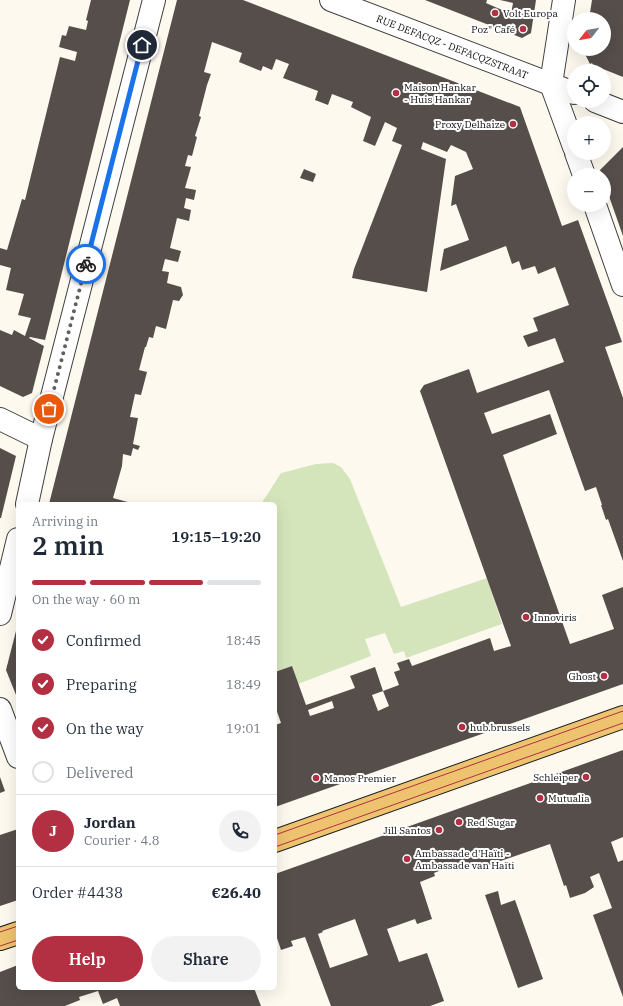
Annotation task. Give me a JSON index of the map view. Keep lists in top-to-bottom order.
{
  "streets": {
    "street": ["RUE DEFACQZ - DEFACQZSTRAAT"]
  },
  "places": [
    "Volt Europa",
    "Poz\" Café",
    "Maison Hankar - Huis Hankar",
    "Proxy Delhaize",
    "Innoviris",
    "Ghost",
    "hub.brussels",
    "Schleiper",
    "Manos Premier",
    "Mutualia",
    "Red Sugar",
    "Jill Santos",
    "Ambassade d'Haïti - Ambassade van Haïti"
  ],
  "north": "bottom left",
  "page": {
    "map_buttons": ["+", "−"],
    "heading": ["2 min", "Arriving in", "19:15–19:20"],
    "panel": [
      "Jordan",
      "Courier · 4.8",
      "Order #4438",
      "€26.40"
    ],
    "bar": "On the way · 60 m",
    "list": [
      ["Confirmed", "18:45"],
      ["Preparing", "18:49"],
      ["On the way", "19:01"],
      "Delivered"
    ],
    "round": "J",
    "buttons": ["Help", "Share"]
  }
}
